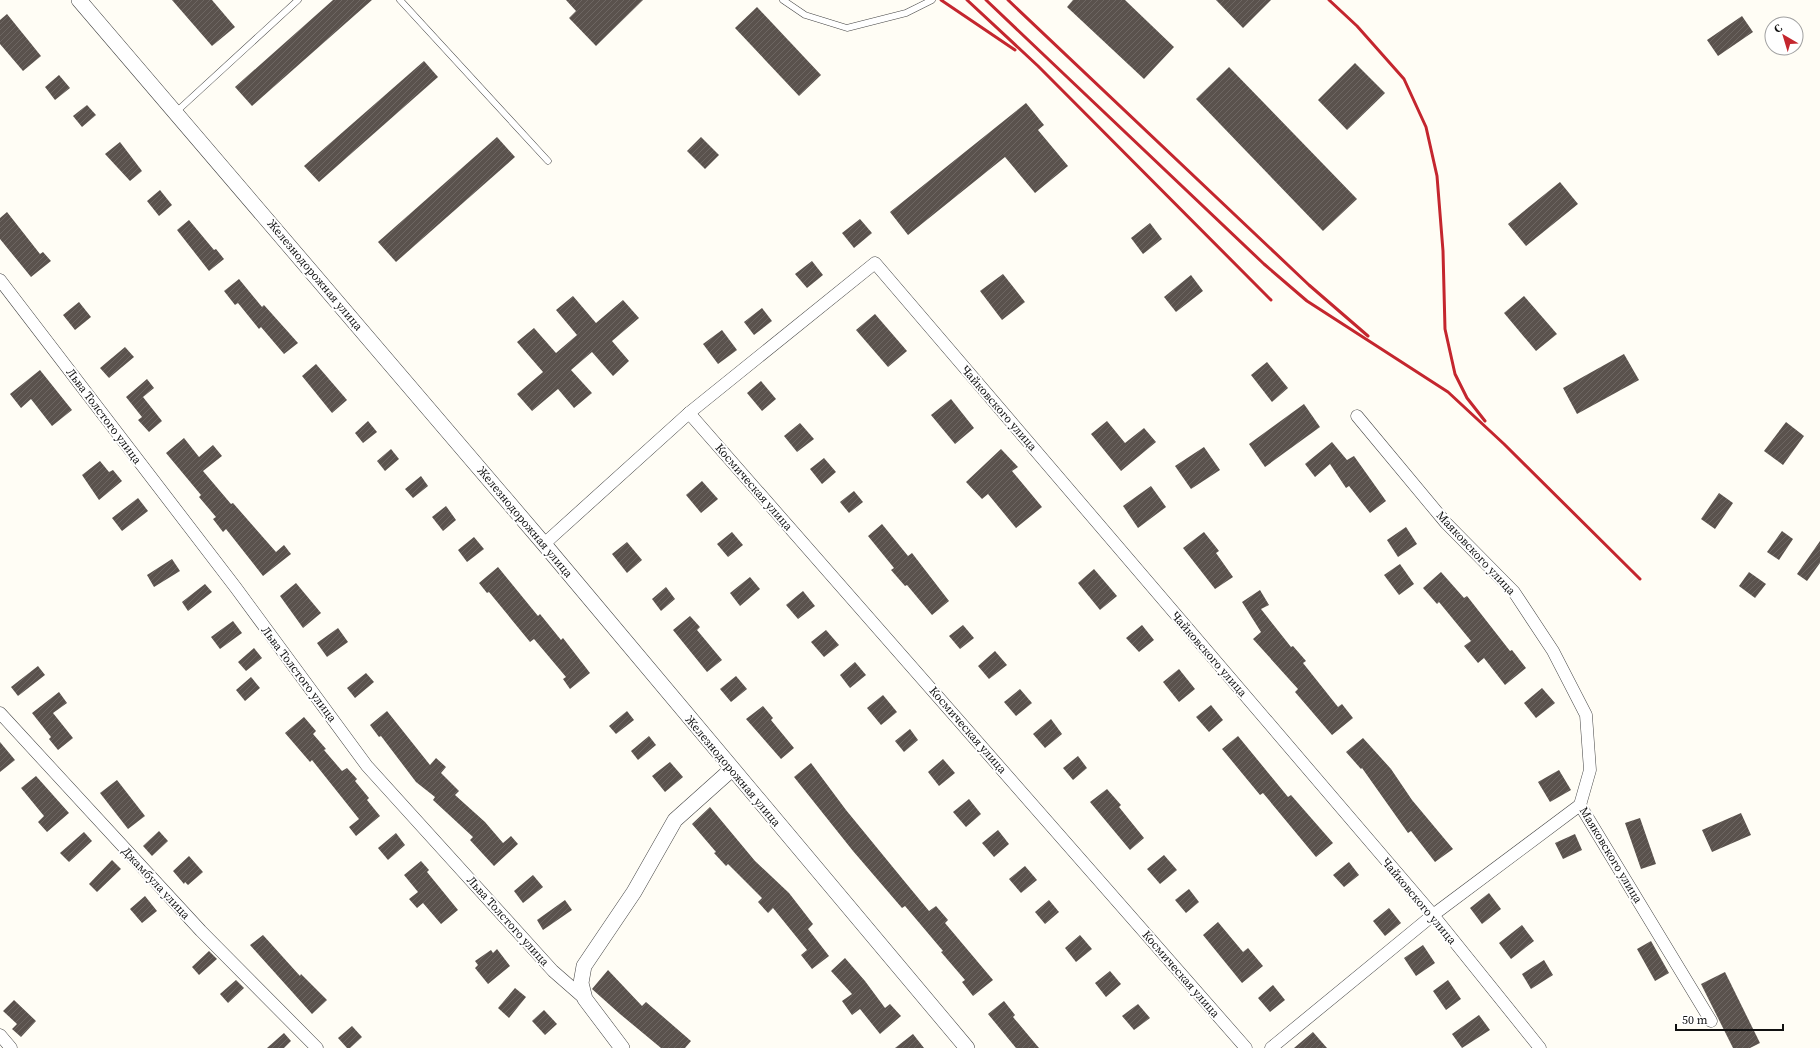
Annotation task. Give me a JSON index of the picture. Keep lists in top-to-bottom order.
{
  "streets": {
    "street": [
      "Железнодорожная улица",
      "Чайковского улица",
      "Льва Толстого улица",
      "Космическая улица",
      "Маяковского улица",
      "Джамбула улица"
    ]
  },
  "crossings": [
    ["Чайковского улица", "Космическая улица"]
  ],
  "scale_bar": "50 m",
  "north": "top left"
}
